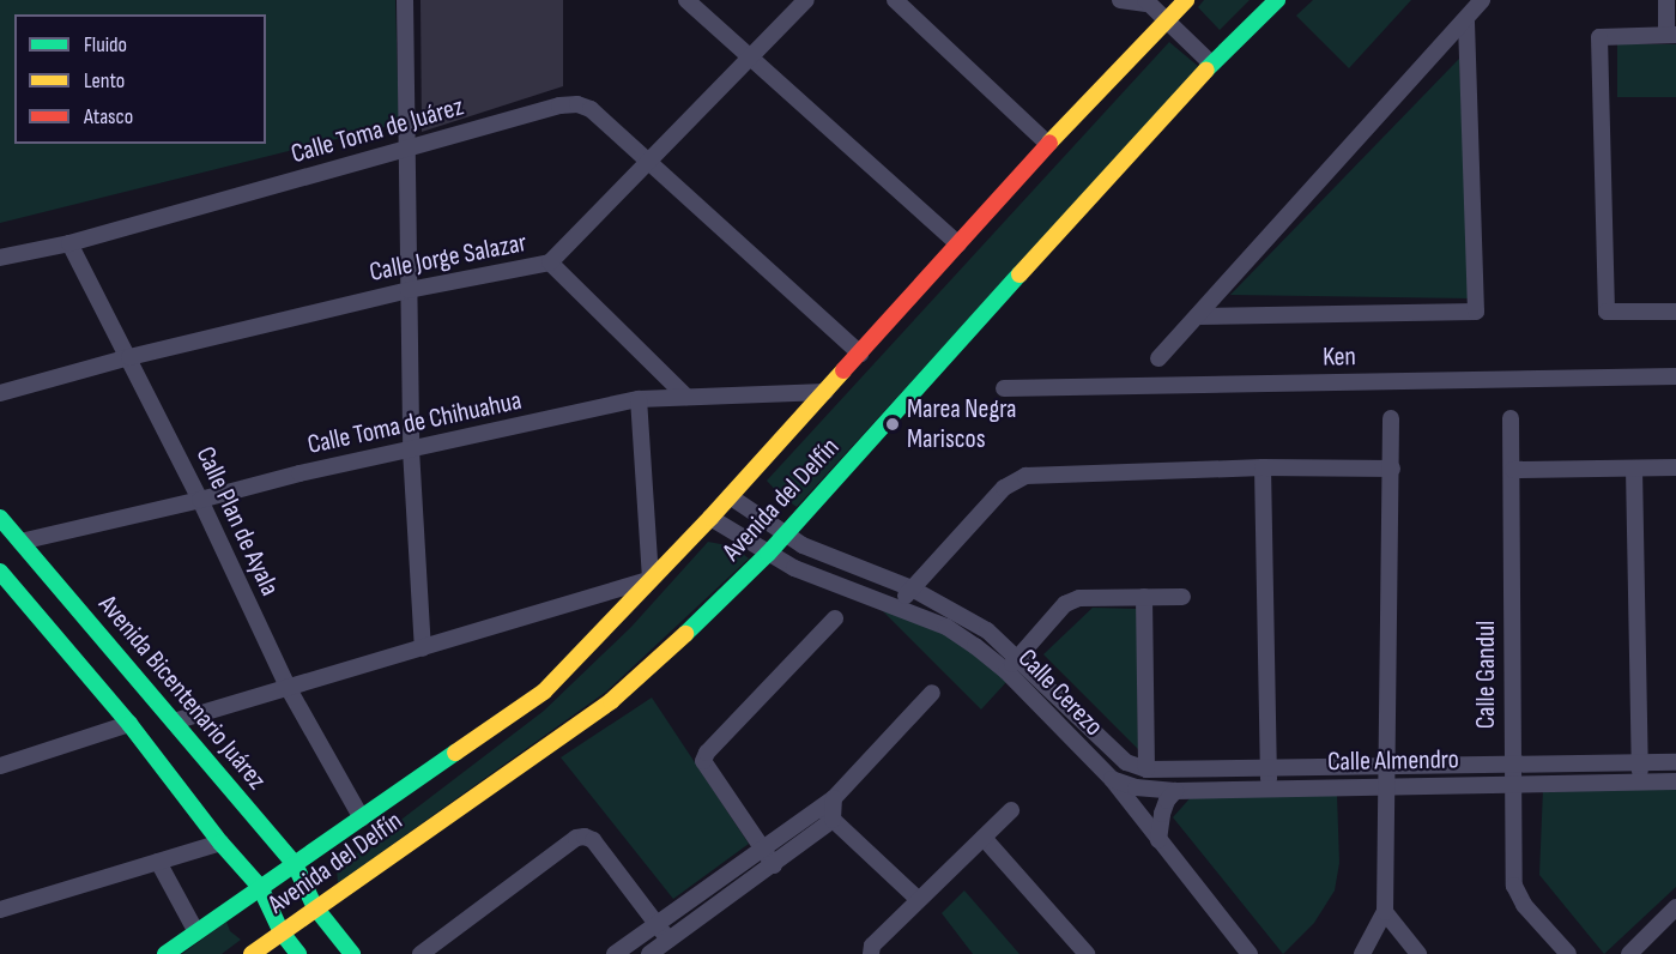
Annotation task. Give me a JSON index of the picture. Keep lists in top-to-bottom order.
{
  "streets": {
    "street": [
      "Calle Toma de Juárez",
      "Calle Jorge Salazar",
      "Ken",
      "Calle Toma de Chihuahua",
      "Avenida del Delfín",
      "Calle Plan de Ayala",
      "Calle Gandul",
      "Avenida Bicentenario Juárez",
      "Calle Cerezo",
      "Calle Almendro"
    ]
  },
  "crossings": [
    ["Calle Toma de Juárez", "Calle Jorge Salazar"],
    ["Calle Toma de Juárez", "Calle Plan de Ayala"],
    ["Calle Jorge Salazar", "Calle Plan de Ayala"],
    ["Calle Toma de Chihuahua", "Avenida del Delfín"],
    ["Calle Toma de Chihuahua", "Calle Plan de Ayala"],
    ["Calle Toma de Chihuahua", "Avenida Bicentenario Juárez"],
    ["Avenida del Delfín", "Calle Plan de Ayala"],
    ["Avenida del Delfín", "Avenida Bicentenario Juárez"],
    ["Avenida del Delfín", "Calle Cerezo"],
    ["Calle Gandul", "Calle Almendro"],
    ["Calle Cerezo", "Calle Almendro"]
  ],
  "places": ["Marea Negra Mariscos"],
  "legend": ["Fluido", "Lento", "Atasco"]
}
